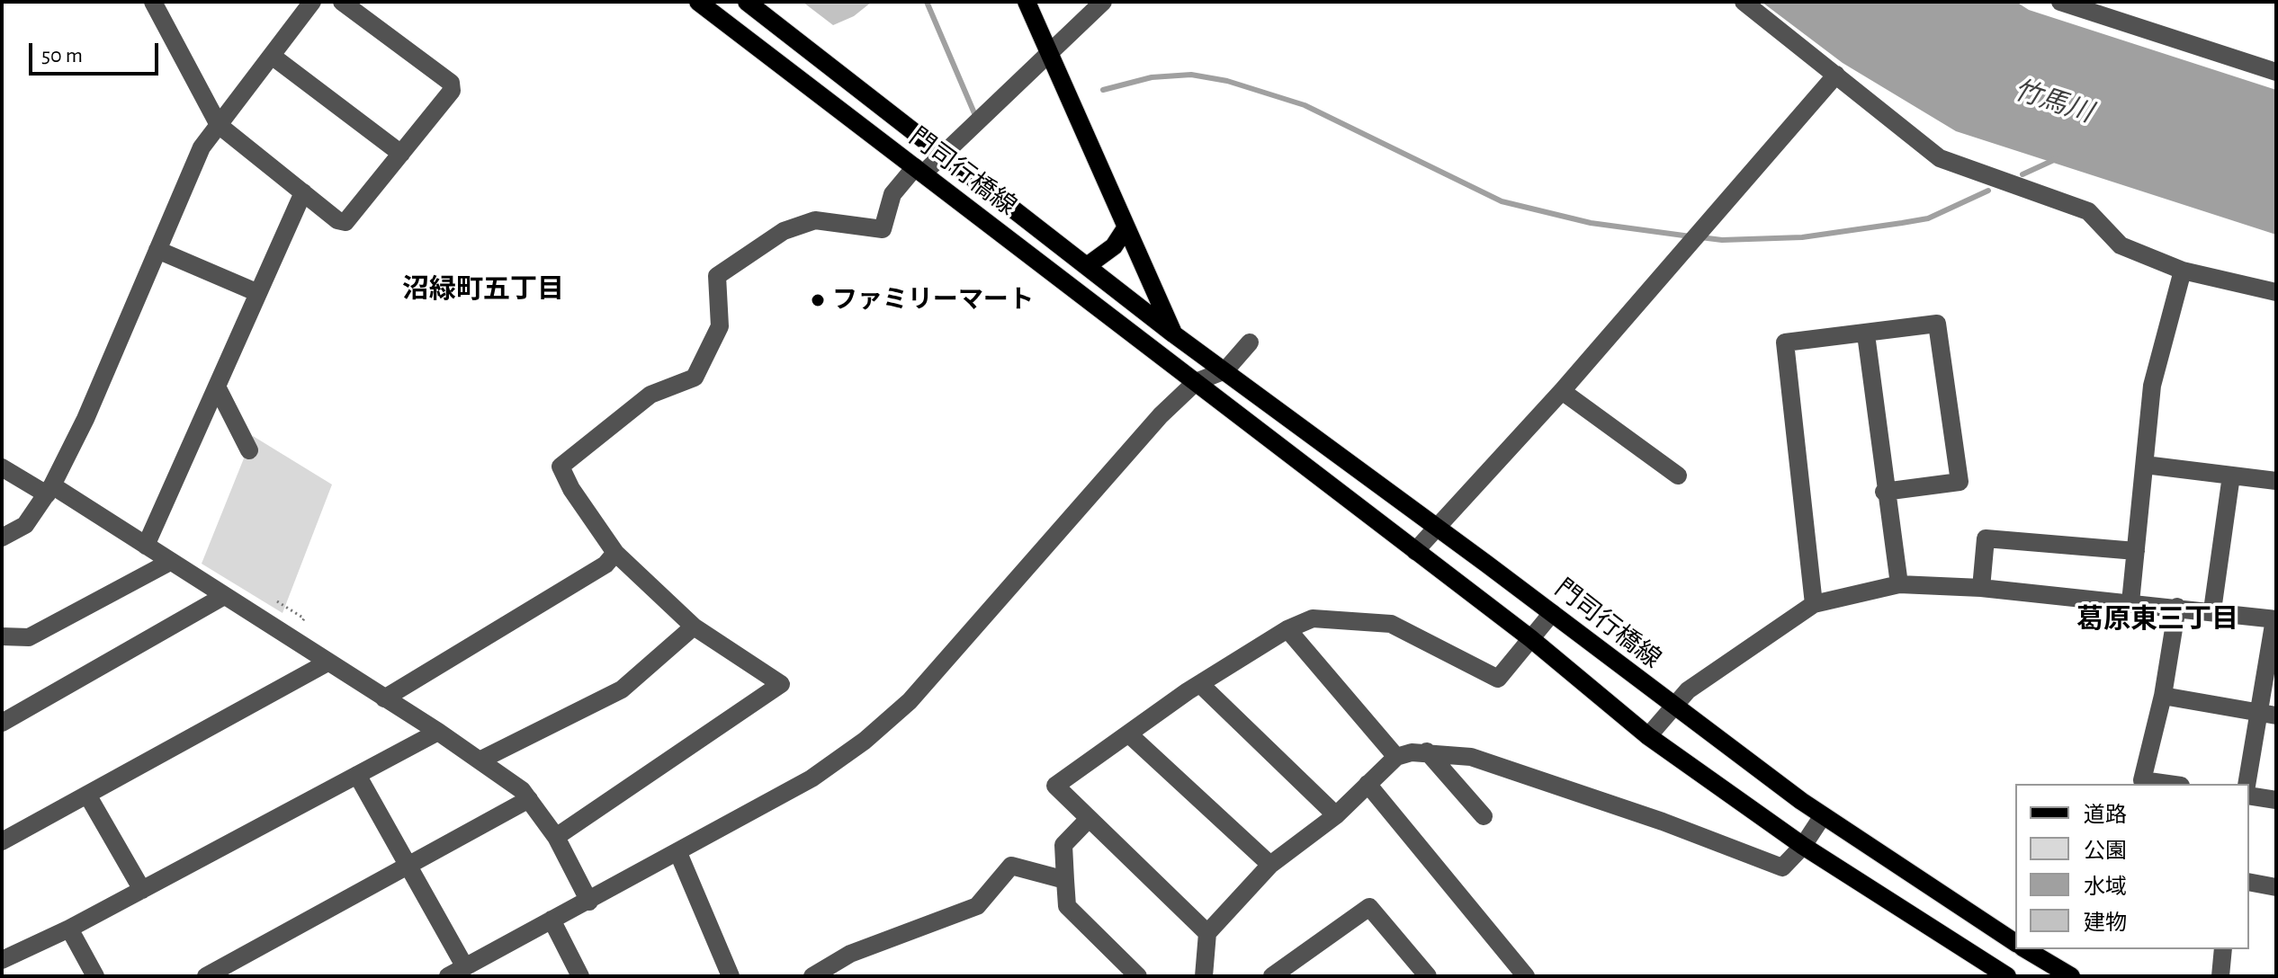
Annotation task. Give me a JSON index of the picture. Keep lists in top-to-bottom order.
{
  "streets": {
    "main road": ["門司行橋線"]
  },
  "districts": ["沼緑町五丁目", "葛原東三丁目"],
  "water": ["竹馬川"],
  "places": ["ファミリーマート"],
  "legend": [
    "道路",
    "公園",
    "水域",
    "建物"
  ],
  "scale_bar": "50 m"
}
